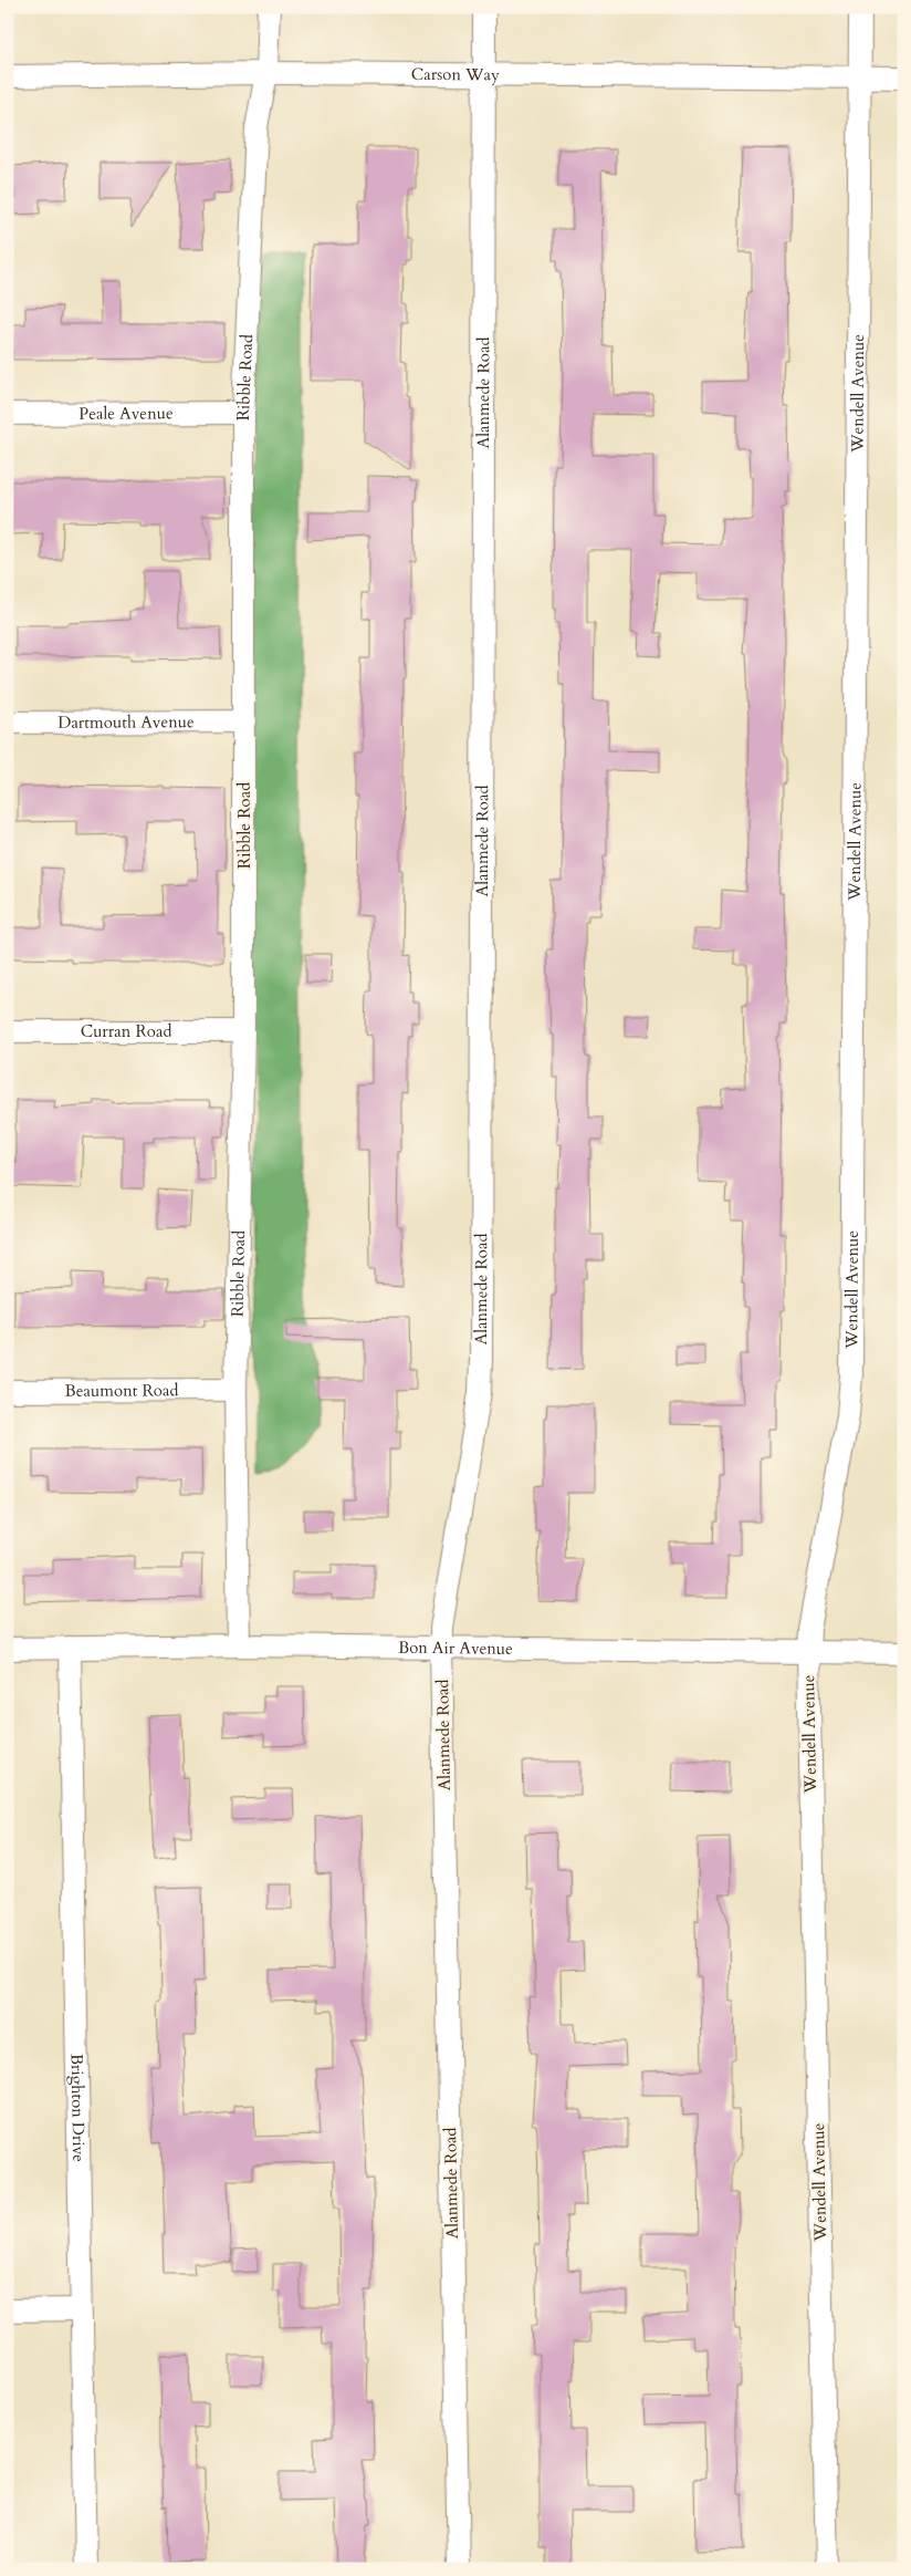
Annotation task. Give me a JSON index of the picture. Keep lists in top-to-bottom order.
{
  "streets": {
    "street": [
      "Carson Way",
      "Ribble Road",
      "Alanmede Road",
      "Wendell Avenue",
      "Peale Avenue",
      "Dartmouth Avenue",
      "Curran Road",
      "Beaumont Road",
      "Bon Air Avenue",
      "Brighton Drive"
    ]
  },
  "crossings": [
    ["Carson Way", "Ribble Road"],
    ["Carson Way", "Alanmede Road"],
    ["Carson Way", "Wendell Avenue"],
    ["Ribble Road", "Peale Avenue"],
    ["Ribble Road", "Dartmouth Avenue"],
    ["Ribble Road", "Curran Road"],
    ["Ribble Road", "Beaumont Road"],
    ["Ribble Road", "Bon Air Avenue"],
    ["Alanmede Road", "Bon Air Avenue"],
    ["Wendell Avenue", "Bon Air Avenue"],
    ["Bon Air Avenue", "Brighton Drive"]
  ]
}
